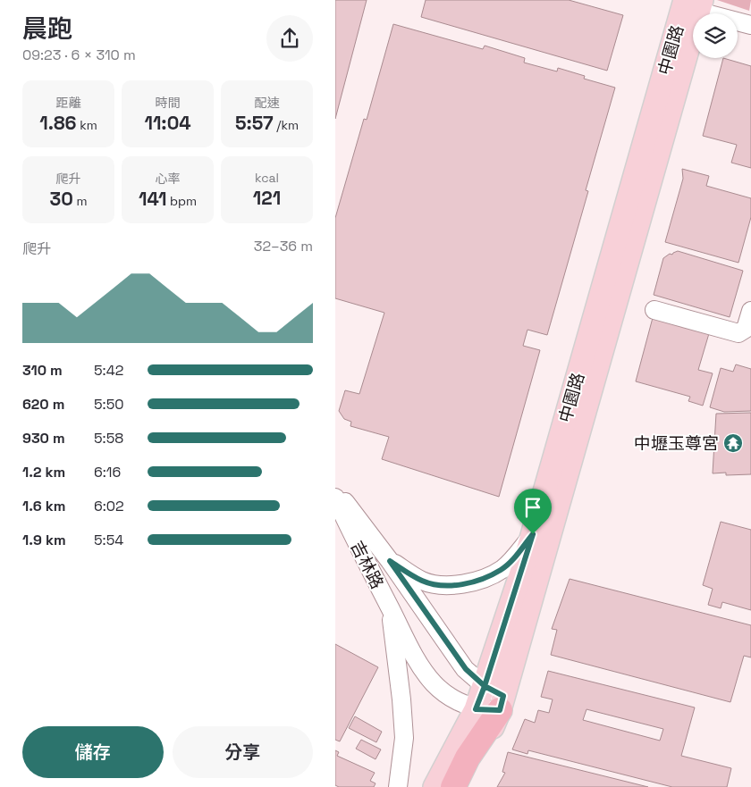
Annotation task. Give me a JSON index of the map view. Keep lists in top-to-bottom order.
{
  "streets": {
    "main road": ["中園路"],
    "street": ["吉林路"]
  },
  "crossings": [
    ["中園路", "吉林路"]
  ],
  "places": {
    "temple": ["中壢玉尊宮"]
  },
  "page": {
    "heading": ["晨跑", "09:23 · 6 × 310 m"],
    "stats": [
      ["距離", "1.86 km"],
      ["時間", "11:04"],
      ["配速", "5:57 /km"],
      ["爬升", "30 m"],
      ["心率", "141 bpm"],
      ["kcal", "121"]
    ],
    "chart": ["爬升", "32–36 m"],
    "list": [
      {
        "name": "310 m",
        "note": "5:42"
      },
      {
        "name": "620 m",
        "note": "5:50"
      },
      {
        "name": "930 m",
        "note": "5:58"
      },
      {
        "name": "1.2 km",
        "note": "6:16"
      },
      {
        "name": "1.6 km",
        "note": "6:02"
      },
      {
        "name": "1.9 km",
        "note": "5:54"
      }
    ],
    "buttons": ["儲存", "分享"]
  }
}
